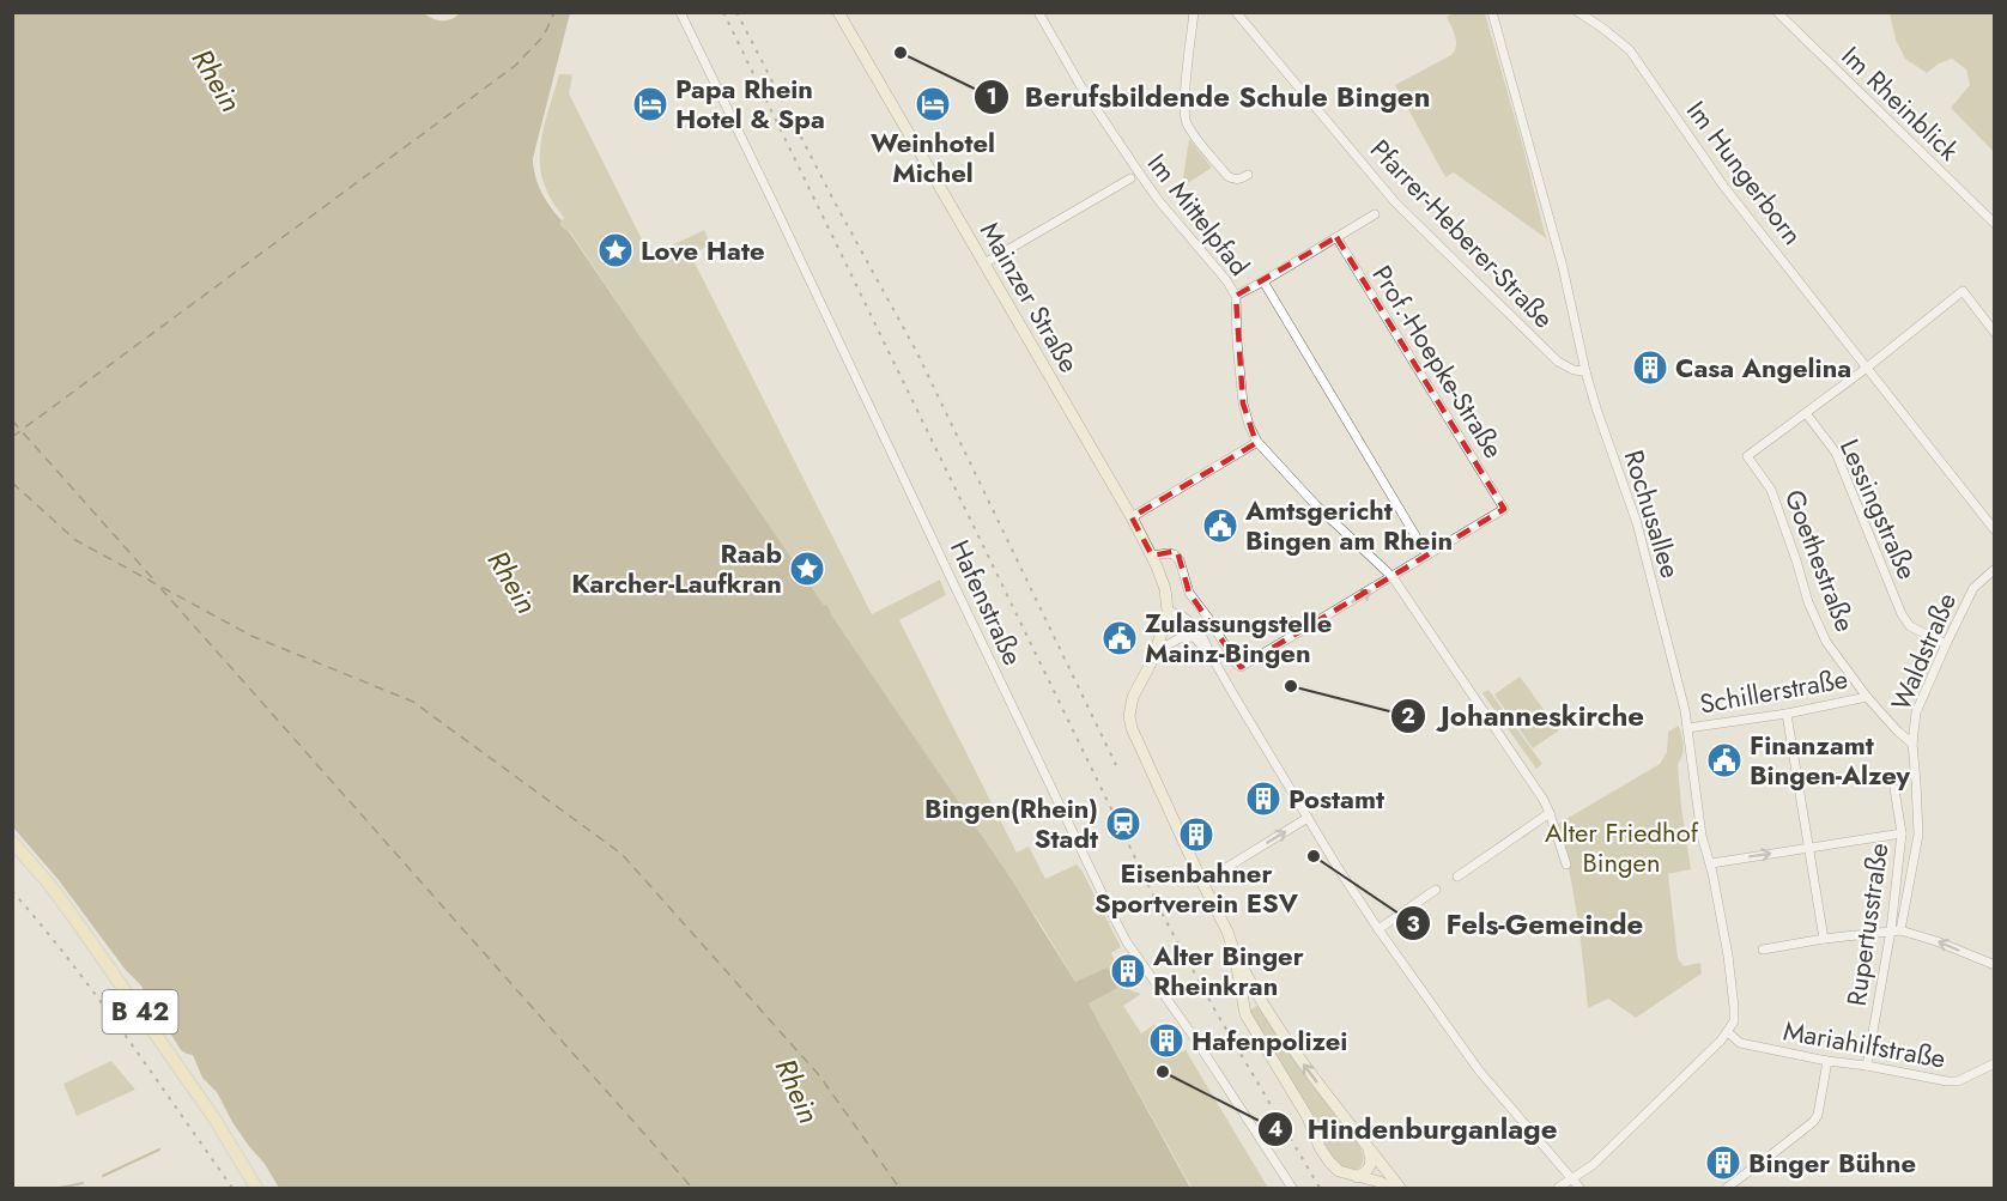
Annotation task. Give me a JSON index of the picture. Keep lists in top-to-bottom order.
{
  "streets": {
    "main road": ["Mainzer Straße", "B 42"],
    "street": [
      "Im Rheinblick",
      "Im Hungerborn",
      "Im Mittelpfad",
      "Pfarrer-Heberer-Straße",
      "Prof.-Hoepke-Straße",
      "Lessingstraße",
      "Rochusallee",
      "Goethestraße",
      "Hafenstraße",
      "Waldstraße",
      "Schillerstraße",
      "Rupertusstraße",
      "Mariahilfstraße"
    ]
  },
  "crossings": [
    ["Pfarrer-Heberer-Straße", "Rochusallee"],
    ["Lessingstraße", "Goethestraße"],
    ["Lessingstraße", "Waldstraße"],
    ["Rochusallee", "Schillerstraße"],
    ["Rochusallee", "Mariahilfstraße"],
    ["Goethestraße", "Waldstraße"],
    ["Goethestraße", "Schillerstraße"],
    ["Waldstraße", "Rupertusstraße"],
    ["Rupertusstraße", "Mariahilfstraße"]
  ],
  "water": ["Rhein"],
  "parks": ["Alter Friedhof Bingen"],
  "places": {
    "other": [
      "Berufsbildende Schule Bingen",
      "Johanneskirche",
      "Fels-Gemeinde",
      "Hindenburganlage"
    ],
    "hotel": ["Papa Rhein Hotel & Spa", "Weinhotel Michel"],
    "place": ["Love Hate", "Raab Karcher-Laufkran"],
    "building": [
      "Casa Angelina",
      "Postamt",
      "Eisenbahner Sportverein ESV",
      "Alter Binger Rheinkran",
      "Hafenpolizei",
      "Binger Bühne"
    ],
    "public building": ["Amtsgericht Bingen am Rhein", "Zulassungstelle Mainz-Bingen", "Finanzamt Bingen-Alzey"],
    "station": ["Bingen(Rhein) Stadt"]
  }
}
